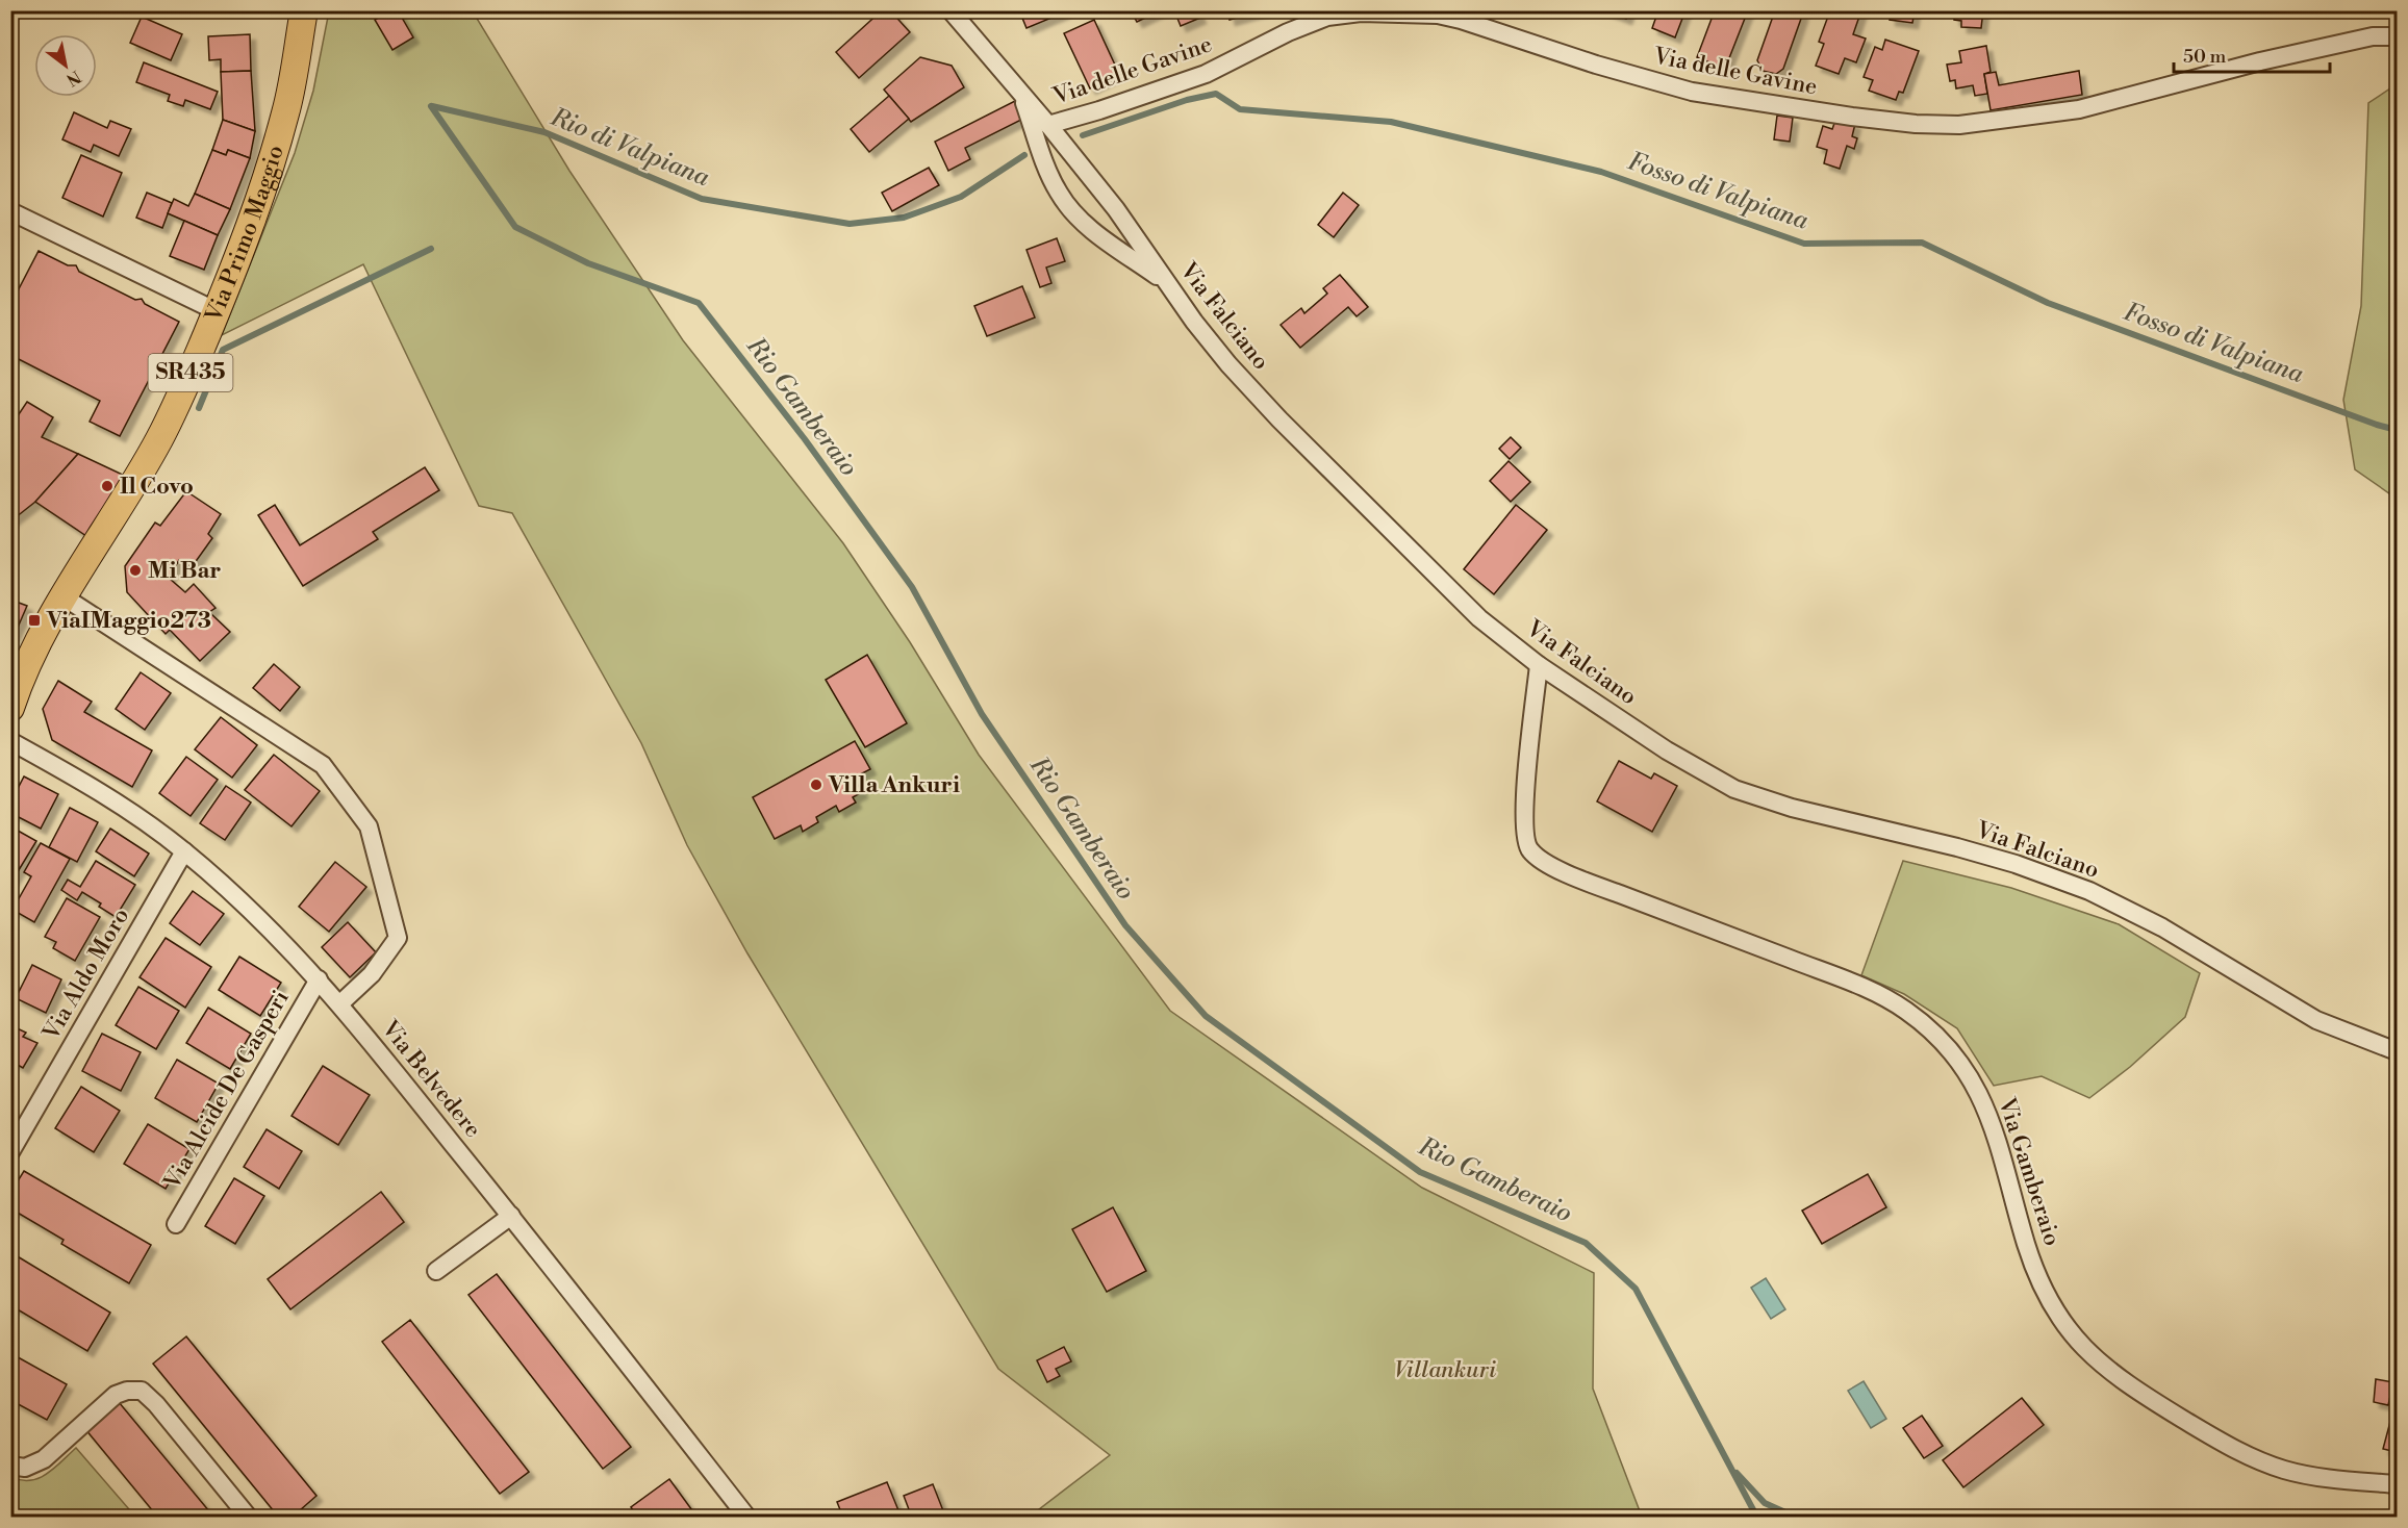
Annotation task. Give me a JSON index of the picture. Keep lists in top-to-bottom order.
{
  "streets": {
    "main road": ["Via Primo Maggio", "SR435"],
    "street": [
      "Via delle Gavine",
      "Via Falciano",
      "Via Aldo Moro",
      "Via Belvedere",
      "Via Alcide De Gasperi",
      "Via Gamberaio"
    ]
  },
  "crossings": [
    ["Via delle Gavine", "Via Falciano"],
    ["Via Falciano", "Via Gamberaio"],
    ["Via Aldo Moro", "Via Belvedere"],
    ["Via Belvedere", "Via Alcide De Gasperi"]
  ],
  "water": ["Rio di Valpiana", "Fosso di Valpiana", "Rio Gamberaio"],
  "parks": ["Villankuri"],
  "places": {
    "other": ["Il Covo", "Mi Bar", "Villa Ankuri"],
    "transit": ["ViaIMaggio273"]
  },
  "scale_bar": "50 m",
  "north": "bottom right"
}
